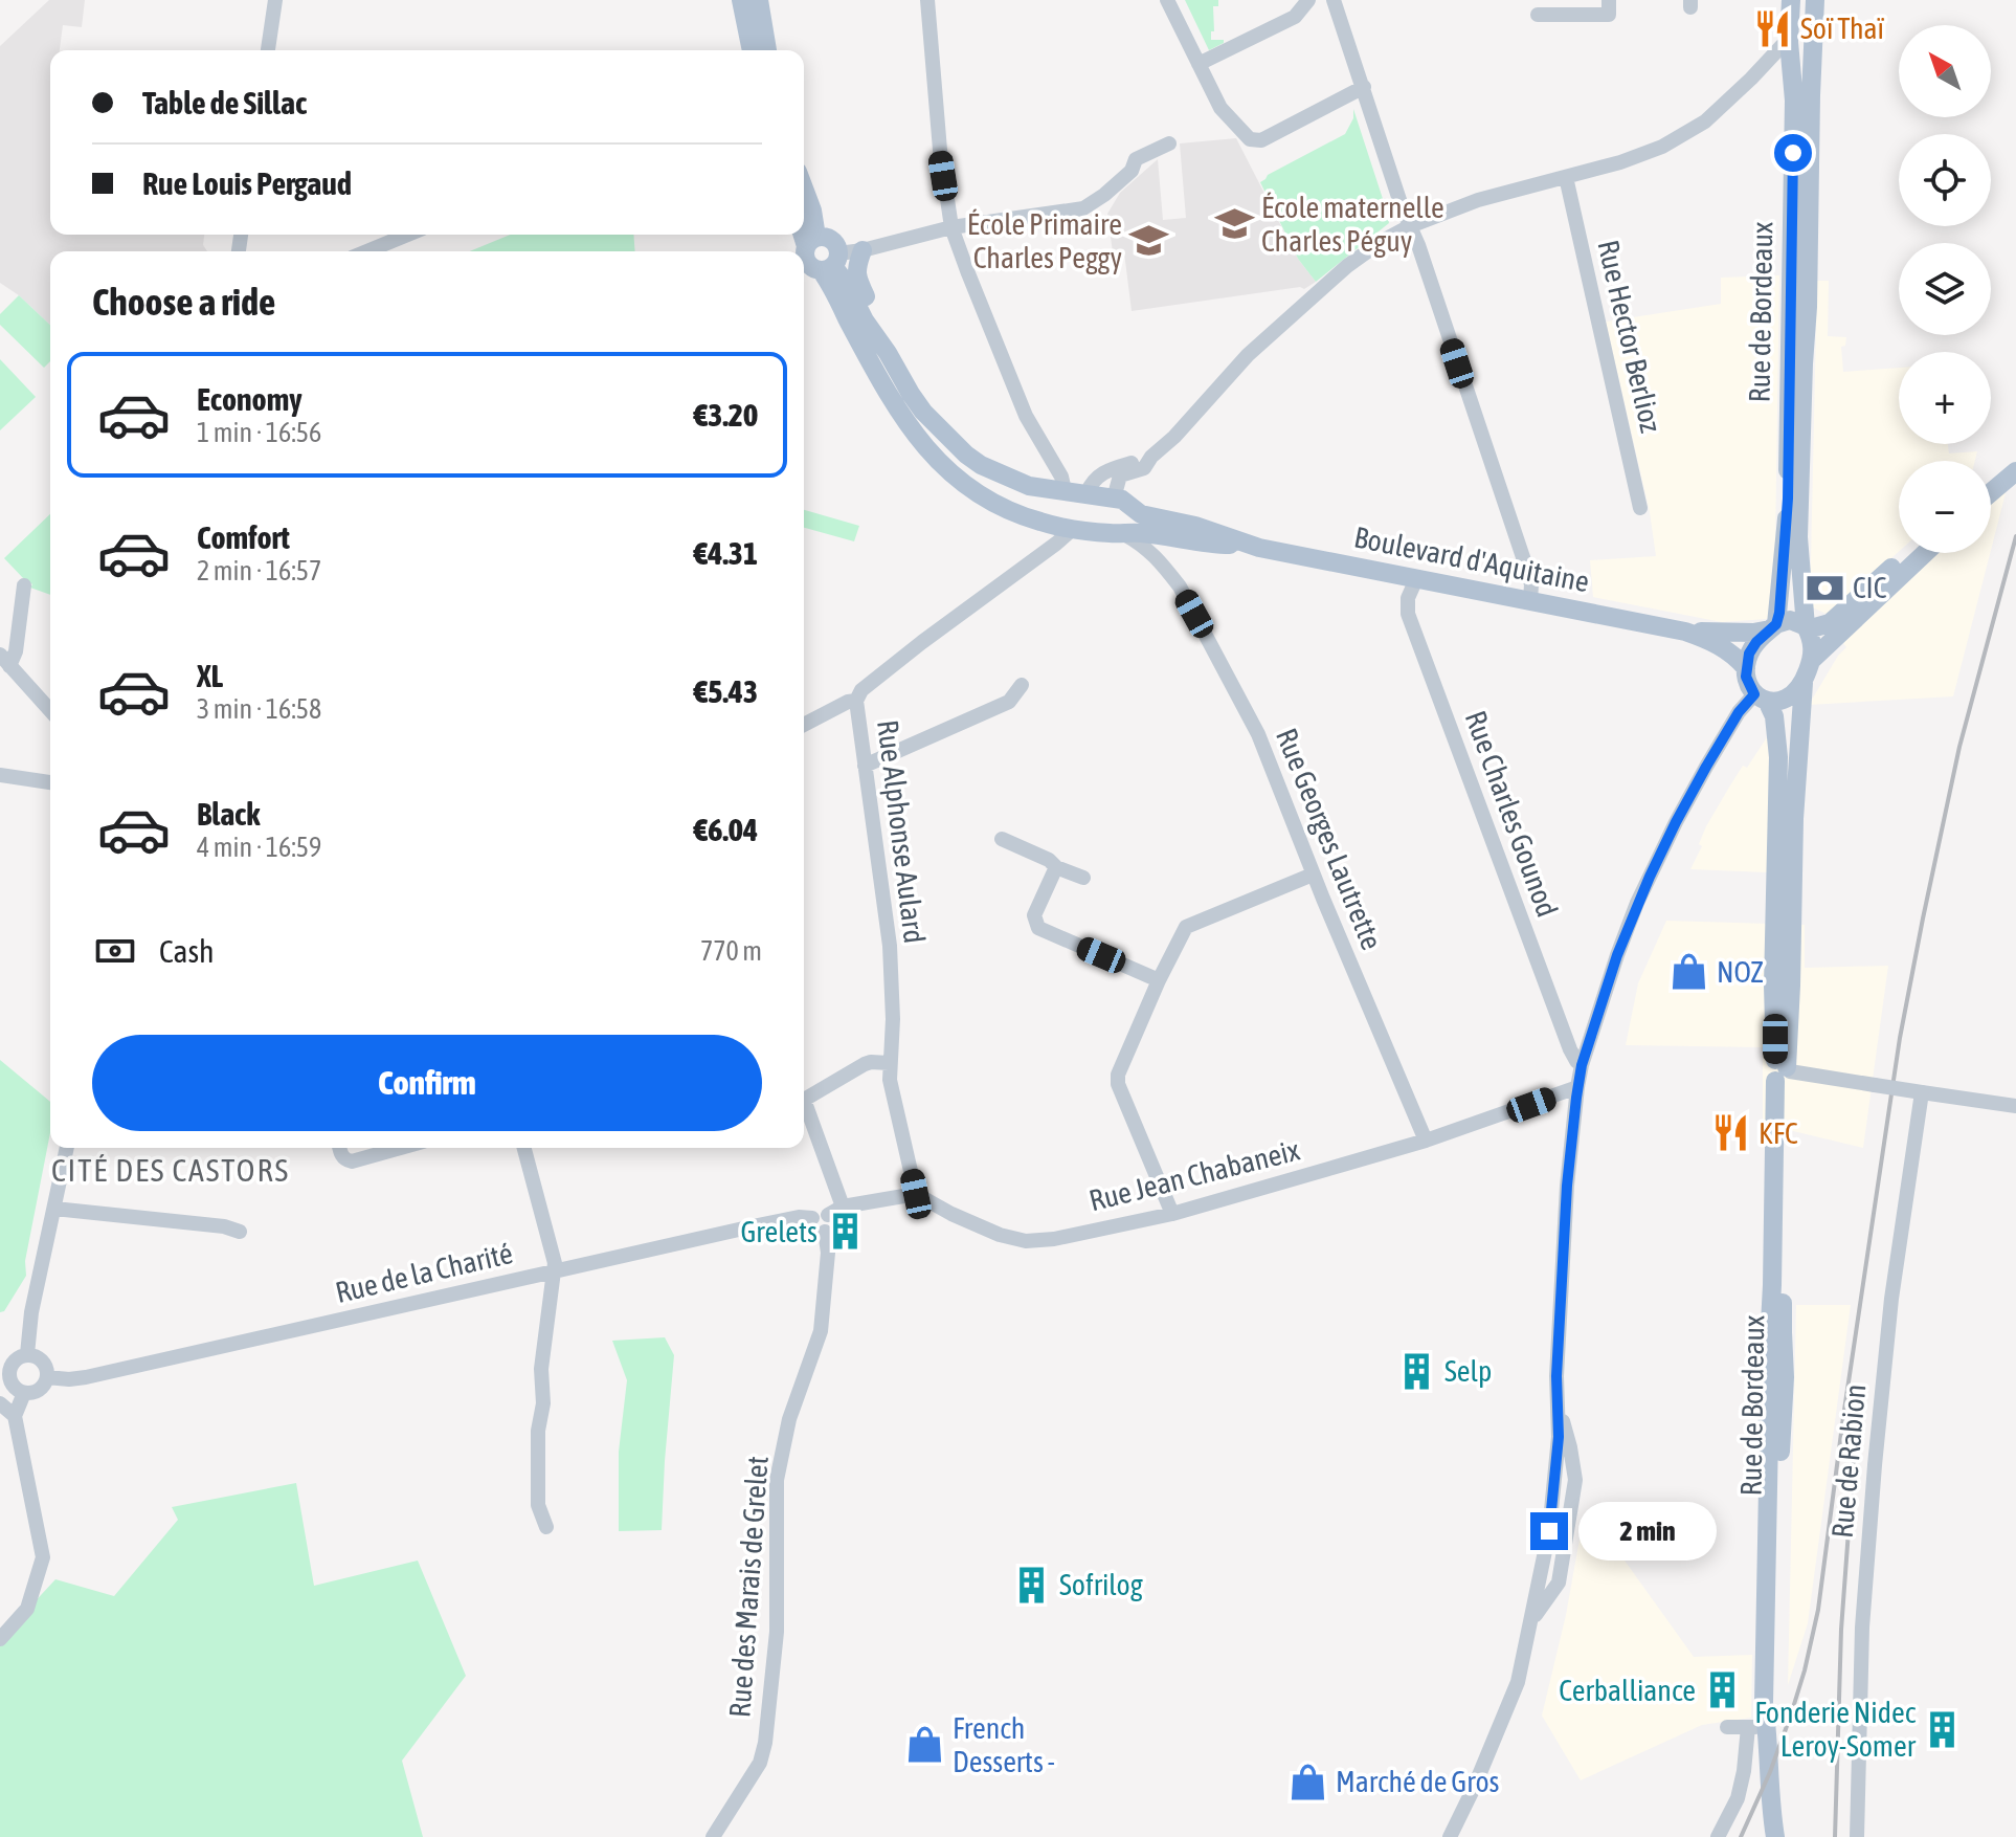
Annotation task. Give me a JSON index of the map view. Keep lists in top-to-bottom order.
{
  "streets": {
    "main road": ["Rue de Bordeaux", "Boulevard d'Aquitaine"],
    "street": [
      "Rue Hector Berlioz",
      "Rue Charles Gounod",
      "Rue Alphonse Aulard",
      "Rue Georges Lautrette",
      "Rue Jean Chabaneix",
      "Rue de la Charité",
      "Rue de Rabion",
      "Rue des Marais de Grelet"
    ]
  },
  "crossings": [
    ["Rue de Bordeaux", "Boulevard d'Aquitaine"],
    ["Boulevard d'Aquitaine", "Rue Charles Gounod"],
    ["Boulevard d'Aquitaine", "Rue Alphonse Aulard"],
    ["Boulevard d'Aquitaine", "Rue Georges Lautrette"],
    ["Rue Alphonse Aulard", "Rue Jean Chabaneix"],
    ["Rue Georges Lautrette", "Rue Jean Chabaneix"],
    ["Rue de la Charité", "Rue des Marais de Grelet"]
  ],
  "districts": ["CITÉ DES CASTORS"],
  "places": {
    "restaurant": ["Soï Thaï", "KFC"],
    "school or university": ["École maternelle Charles Péguy", "École Primaire Charles Peggy"],
    "bank": ["CIC"],
    "shop": ["NOZ", "French Desserts -", "Marché de Gros"],
    "building": [
      "Grelets",
      "Selp",
      "Sofrilog",
      "Cerballiance",
      "Fonderie Nidec Leroy-Somer"
    ]
  },
  "north": "top left",
  "page": {
    "map_buttons": ["+", "−"],
    "banner": ["Table de Sillac", "Rue Louis Pergaud"],
    "heading": "Choose a ride",
    "list": [
      {
        "name": "Economy",
        "note": "1 min · 16:56",
        "value": "€3.20"
      },
      {
        "name": "Comfort",
        "note": "2 min · 16:57",
        "value": "€4.31"
      },
      {
        "name": "XL",
        "note": "3 min · 16:58",
        "value": "€5.43"
      },
      {
        "name": "Black",
        "note": "4 min · 16:59",
        "value": "€6.04"
      }
    ],
    "pay": ["Cash", "770 m"],
    "buttons": "Confirm",
    "bubble": "2 min"
  }
}
